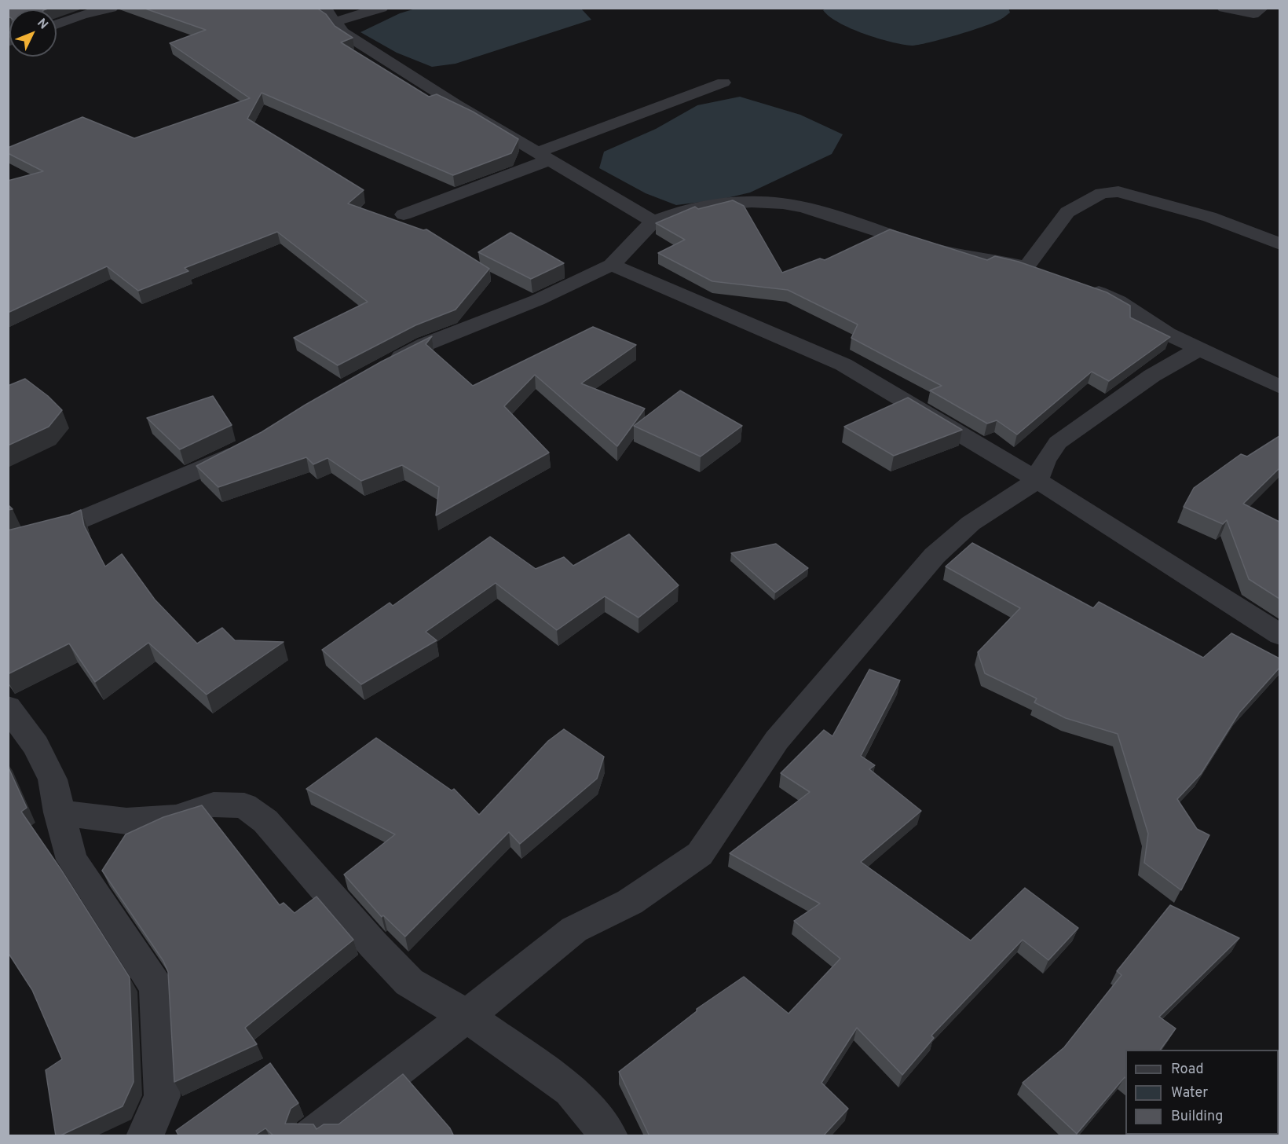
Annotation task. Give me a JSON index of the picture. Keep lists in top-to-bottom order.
{
  "legend": ["Road", "Water", "Building"],
  "north": "top right"
}
